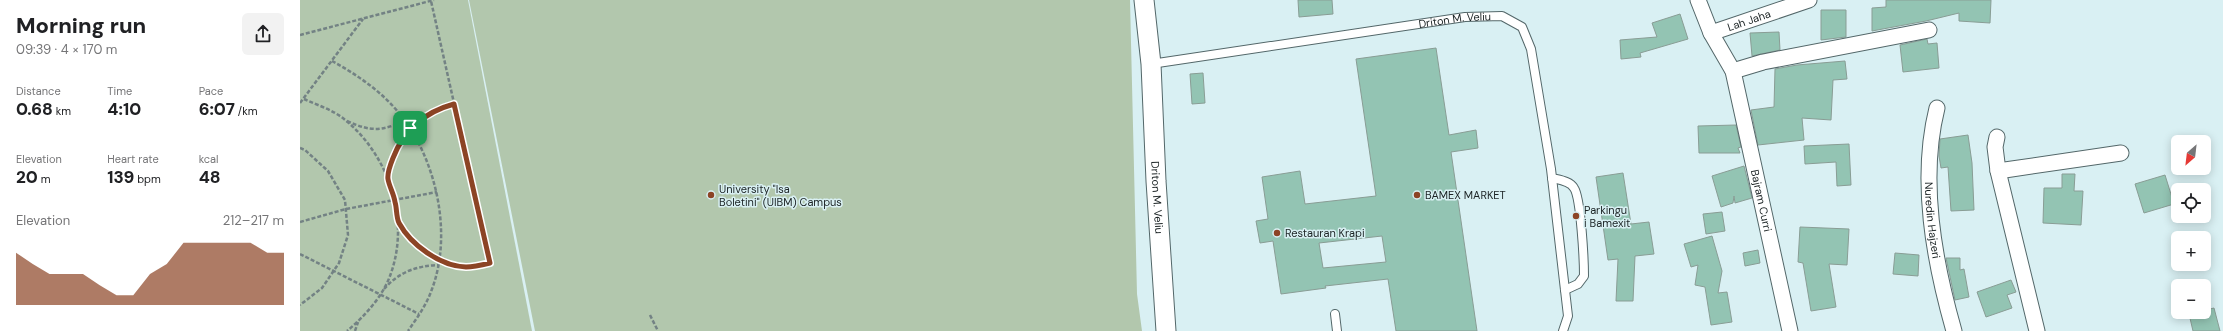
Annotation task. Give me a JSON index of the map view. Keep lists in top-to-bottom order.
{
  "streets": {
    "street": [
      "Lah Jaha",
      "Driton M. Veliu",
      "Bajram Curri",
      "Nuredin Hajzeri"
    ]
  },
  "crossings": [
    ["Lah Jaha", "Bajram Curri"]
  ],
  "places": [
    "University \"Isa Boletini\" (UIBM) Campus",
    "BAMEX MARKET",
    "Parkingu i Bamexit",
    "Restauran Krapi"
  ],
  "north": "bottom left",
  "page": {
    "heading": ["Morning run", "09:39 · 4 × 170 m"],
    "stats": [
      ["Distance", "0.68 km"],
      ["Time", "4:10"],
      ["Pace", "6:07 /km"],
      ["Elevation", "20 m"],
      ["Heart rate", "139 bpm"],
      ["kcal", "48"]
    ],
    "map_buttons": ["+", "−"],
    "chart": ["Elevation", "212–217 m"]
  }
}
